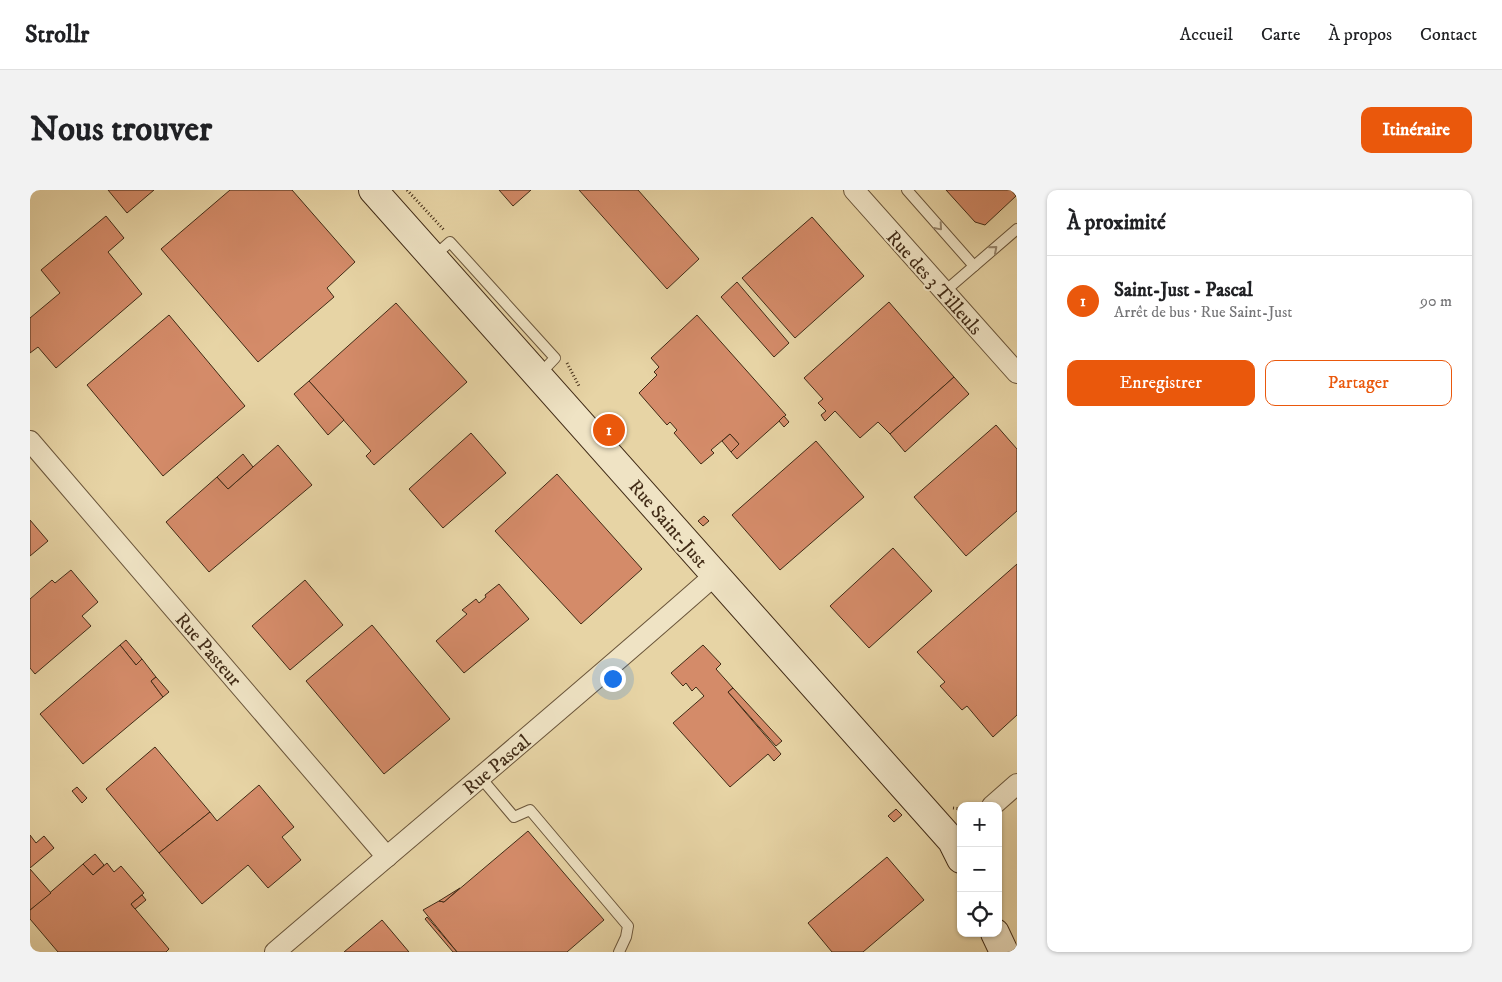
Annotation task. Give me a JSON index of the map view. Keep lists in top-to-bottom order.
{
  "streets": {
    "street": [
      "Rue des 3 Tilleuls",
      "Rue Saint-Just",
      "Rue Pasteur",
      "Rue Pascal"
    ]
  },
  "crossings": [
    ["Rue Saint-Just", "Rue Pascal"],
    ["Rue Pasteur", "Rue Pascal"]
  ],
  "page": {
    "header": "Strollr",
    "nav": [
      "Accueil",
      "Carte",
      "À propos",
      "Contact"
    ],
    "buttons": [
      "Itinéraire",
      ["Enregistrer", "Partager"]
    ],
    "title": "Nous trouver",
    "heading": "À proximité",
    "list": [
      {
        "mark": "1",
        "name": "Saint-Just - Pascal",
        "note": "Arrêt de bus · Rue Saint-Just",
        "value": "90 m"
      }
    ],
    "pins": "1",
    "map_buttons": ["+", "−"]
  }
}
